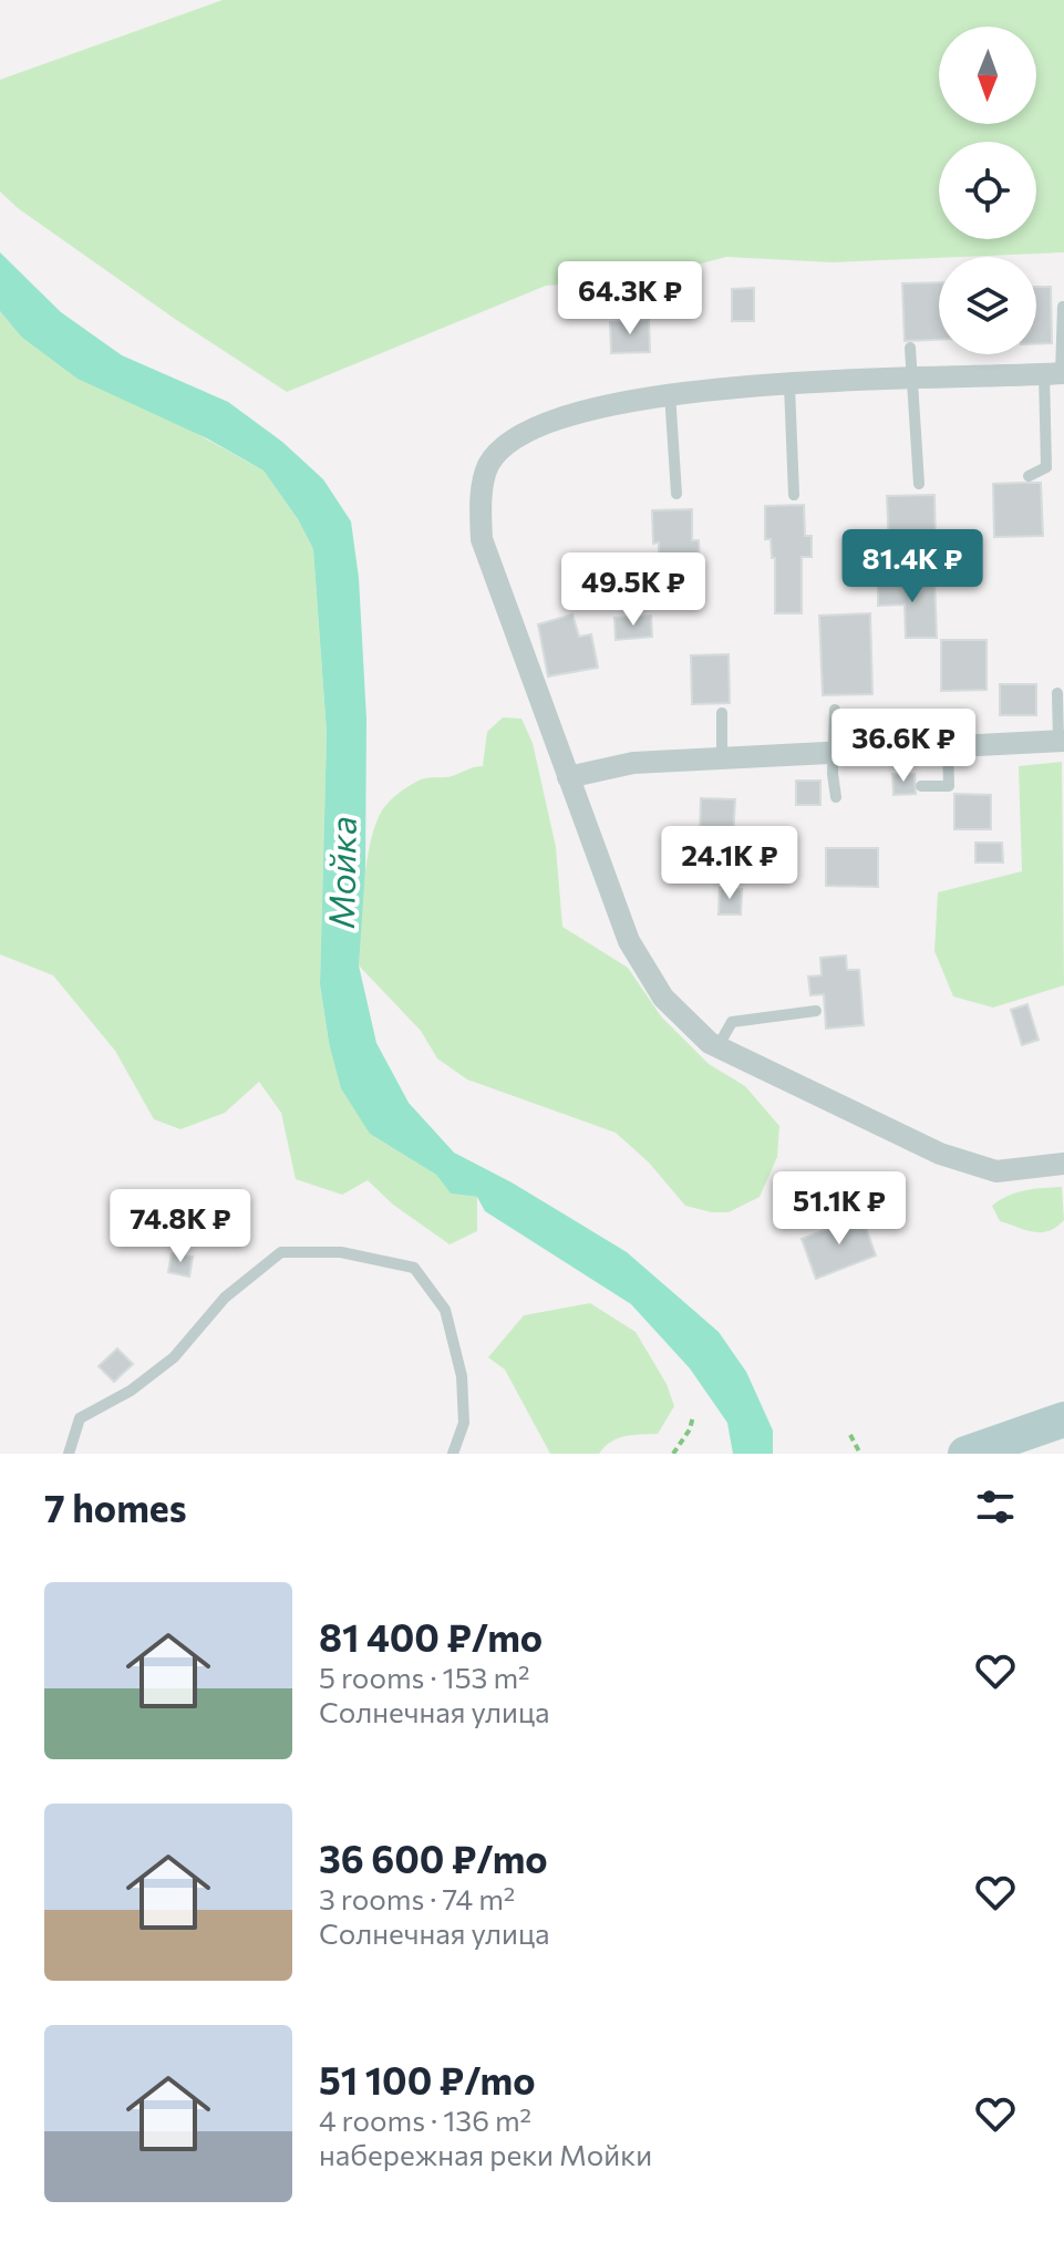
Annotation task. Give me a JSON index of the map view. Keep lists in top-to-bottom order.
{
  "water": ["Мойка"],
  "north": "bottom",
  "page": {
    "price": [
      "64.3K ₽",
      "81.4K ₽",
      "49.5K ₽",
      "36.6K ₽",
      "24.1K ₽",
      "51.1K ₽",
      "74.8K ₽"
    ],
    "heading": "7 homes",
    "list": [
      {
        "name": "81 400 ₽/mo",
        "note": "5 rooms · 153 m² · Солнечная улица"
      },
      {
        "name": "36 600 ₽/mo",
        "note": "3 rooms · 74 m² · Солнечная улица"
      },
      {
        "name": "51 100 ₽/mo",
        "note": "4 rooms · 136 m² · набережная реки Мойки"
      }
    ]
  }
}
